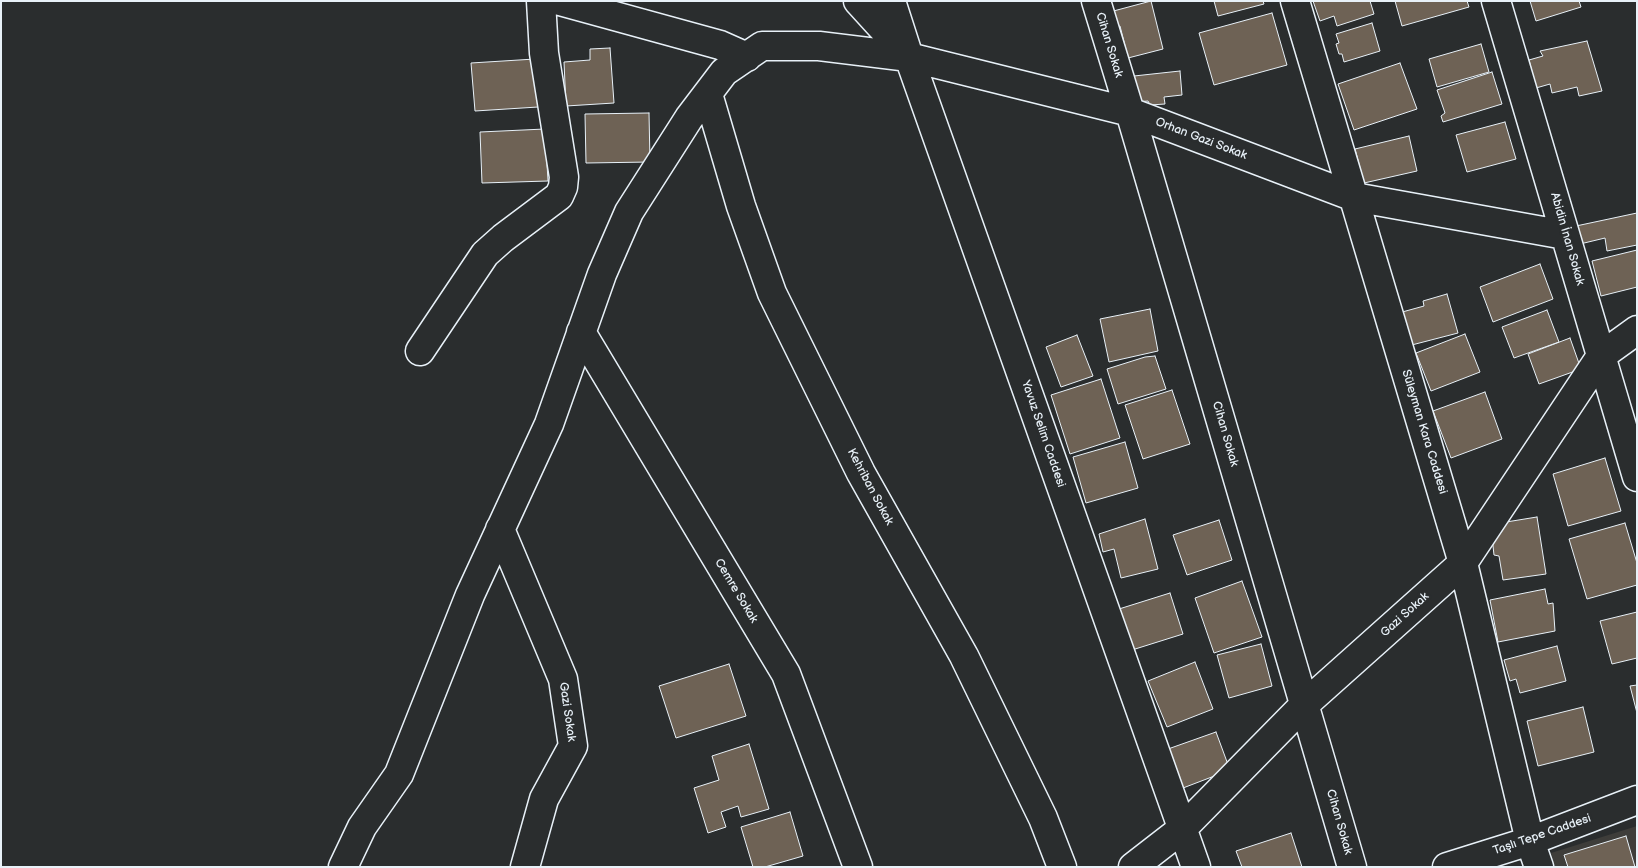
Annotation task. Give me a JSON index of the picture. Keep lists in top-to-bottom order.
{
  "streets": {
    "street": [
      "Cihan Sokak",
      "Orhan Gazi Sokak",
      "Abidin İnan Sokak",
      "Süleyman Kara Caddesi",
      "Yavuz Selim Caddesi",
      "Kehriban Sokak",
      "Cemre Sokak",
      "Gazi Sokak",
      "Taşlı Tepe Caddesi"
    ]
  },
  "crossings": [
    ["Cihan Sokak", "Orhan Gazi Sokak"],
    ["Cihan Sokak", "Gazi Sokak"],
    ["Orhan Gazi Sokak", "Abidin İnan Sokak"],
    ["Orhan Gazi Sokak", "Süleyman Kara Caddesi"],
    ["Orhan Gazi Sokak", "Yavuz Selim Caddesi"],
    ["Orhan Gazi Sokak", "Kehriban Sokak"],
    ["Orhan Gazi Sokak", "Cemre Sokak"],
    ["Orhan Gazi Sokak", "Gazi Sokak"],
    ["Abidin İnan Sokak", "Gazi Sokak"],
    ["Süleyman Kara Caddesi", "Gazi Sokak"],
    ["Süleyman Kara Caddesi", "Taşlı Tepe Caddesi"],
    ["Yavuz Selim Caddesi", "Gazi Sokak"]
  ]
}
